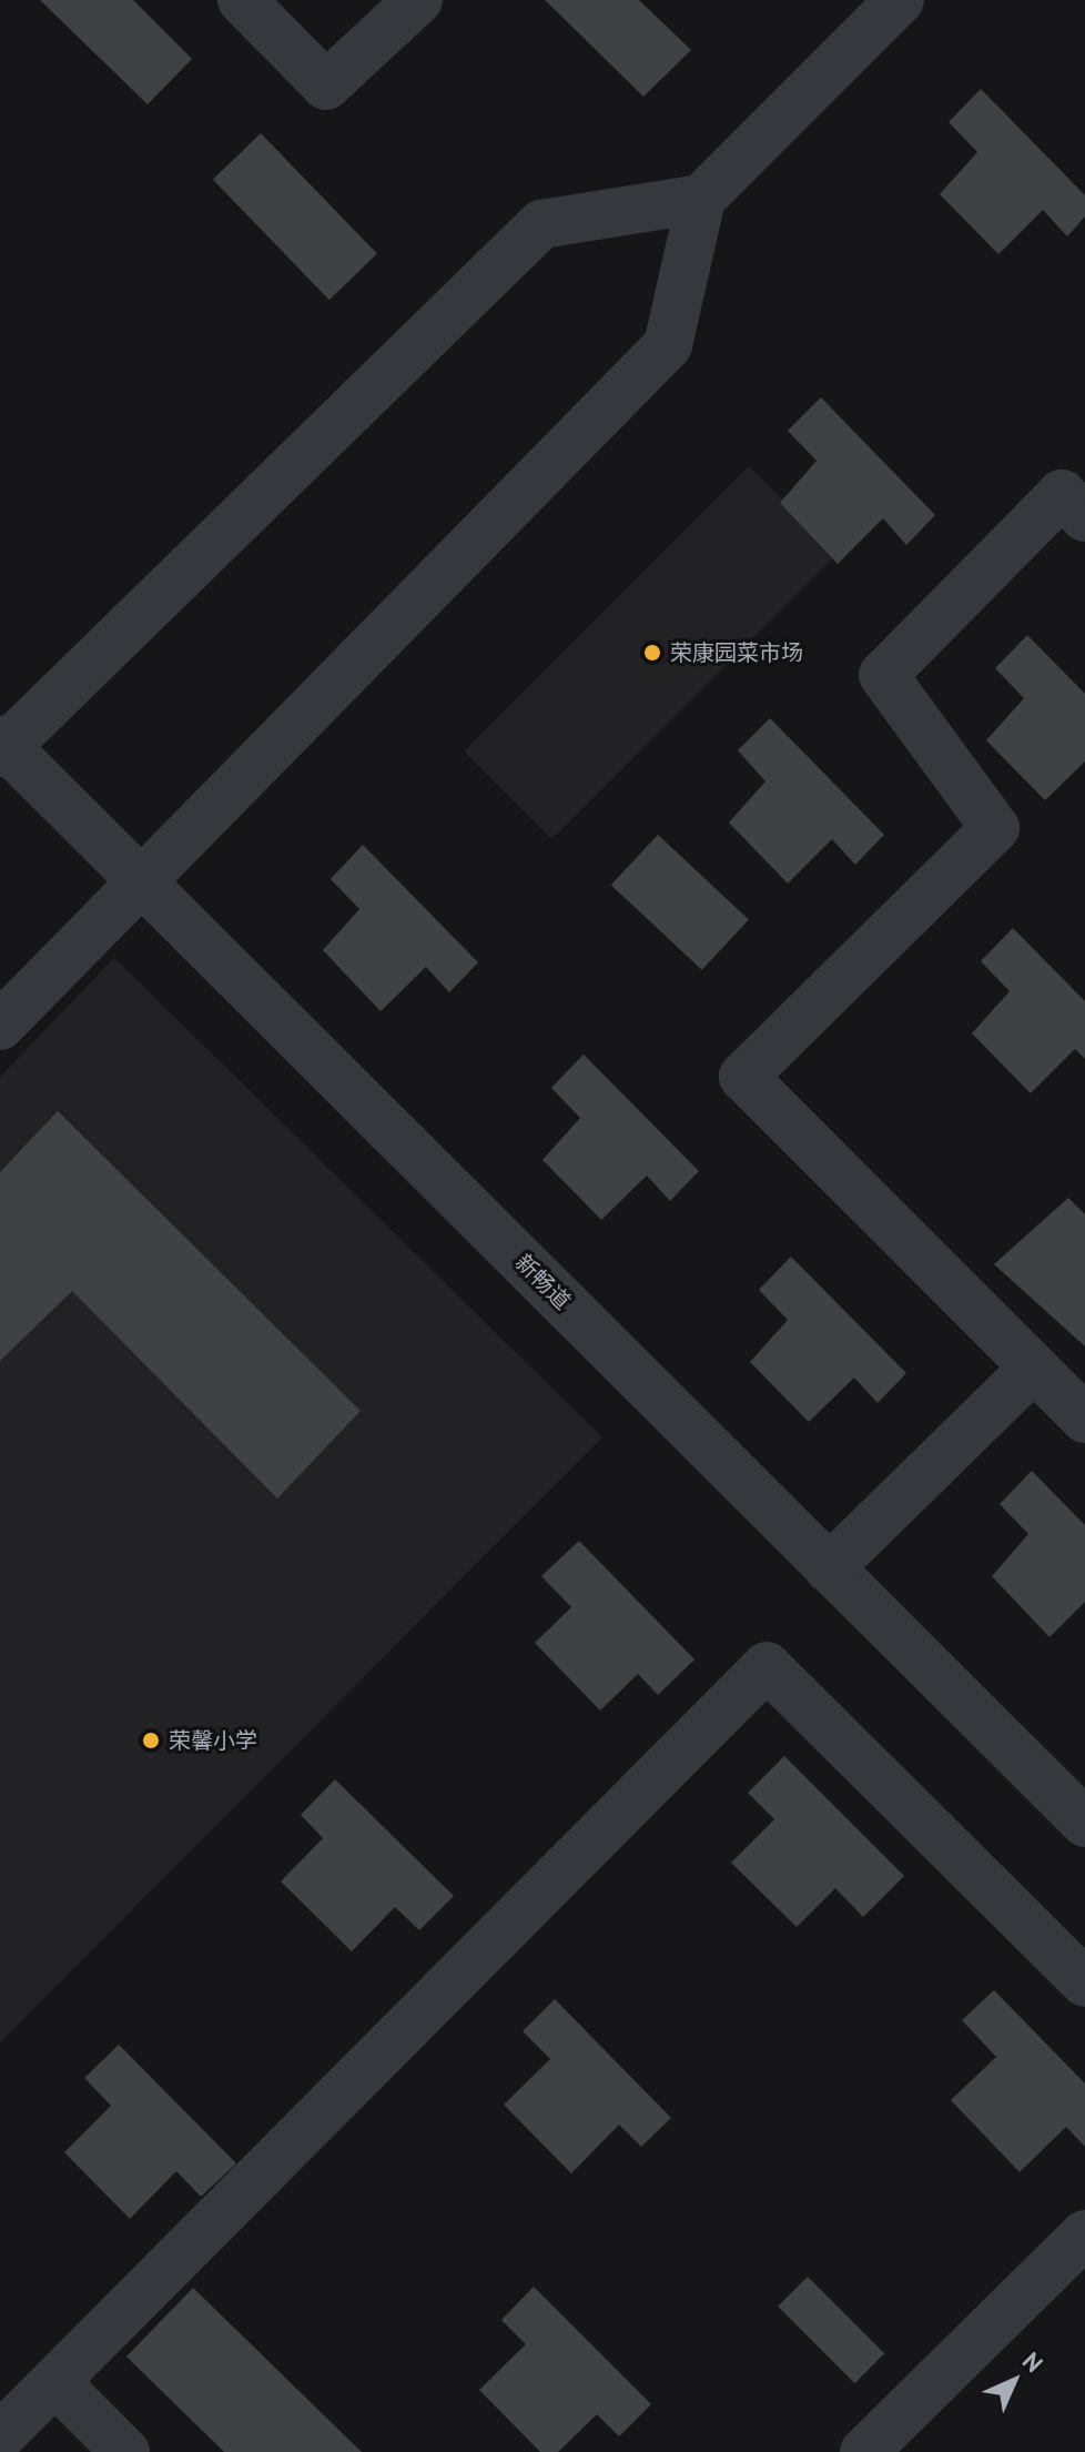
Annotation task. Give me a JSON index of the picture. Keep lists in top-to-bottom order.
{
  "streets": {
    "street": ["新畅道"]
  },
  "places": ["荣康园菜市场", "荣馨小学"],
  "north": "top right"
}
